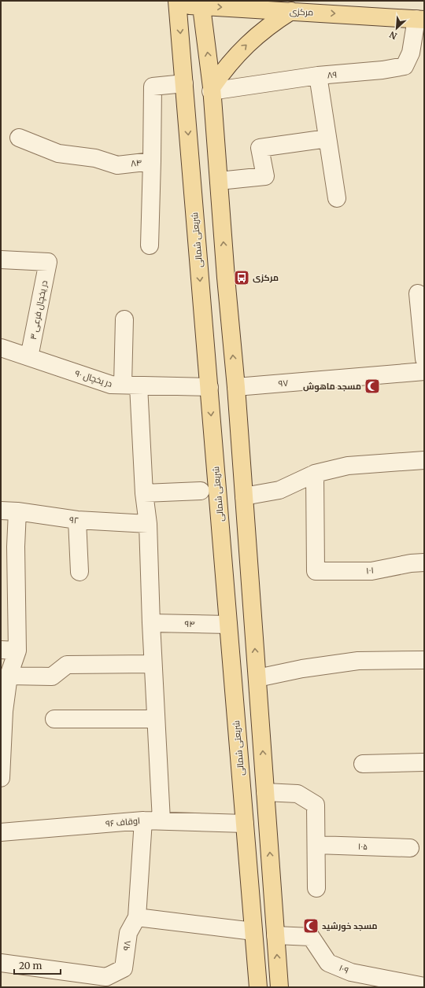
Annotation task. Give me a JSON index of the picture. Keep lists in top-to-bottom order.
{
  "streets": {
    "main road": ["مرکزی", "شریعتی شمالی"],
    "street": [
      "۸۹",
      "۸۴",
      "در یخچال فرعی ۳",
      "در یخچال ۹۰",
      "۹۷",
      "۹۲",
      "۱۰۱",
      "۹۴",
      "اوقاف ۹۶",
      "۱۰۵",
      "۹۸",
      "۱۰۹"
    ]
  },
  "crossings": [
    ["مرکزی", "۸۹"],
    ["مرکزی", "شریعتی شمالی"],
    ["۸۴", "شریعتی شمالی"],
    ["شریعتی شمالی", "در یخچال ۹۰"],
    ["شریعتی شمالی", "۹۴"],
    ["شریعتی شمالی", "اوقاف ۹۶"],
    ["در یخچال فرعی ۳", "در یخچال ۹۰"]
  ],
  "one_way": ["مرکزی"],
  "places": {
    "bus stop": ["مرکزی"],
    "mosque": ["مسجد ماهوش", "مسجد خورشید"]
  },
  "scale_bar": "20 m",
  "north": "bottom left"
}
